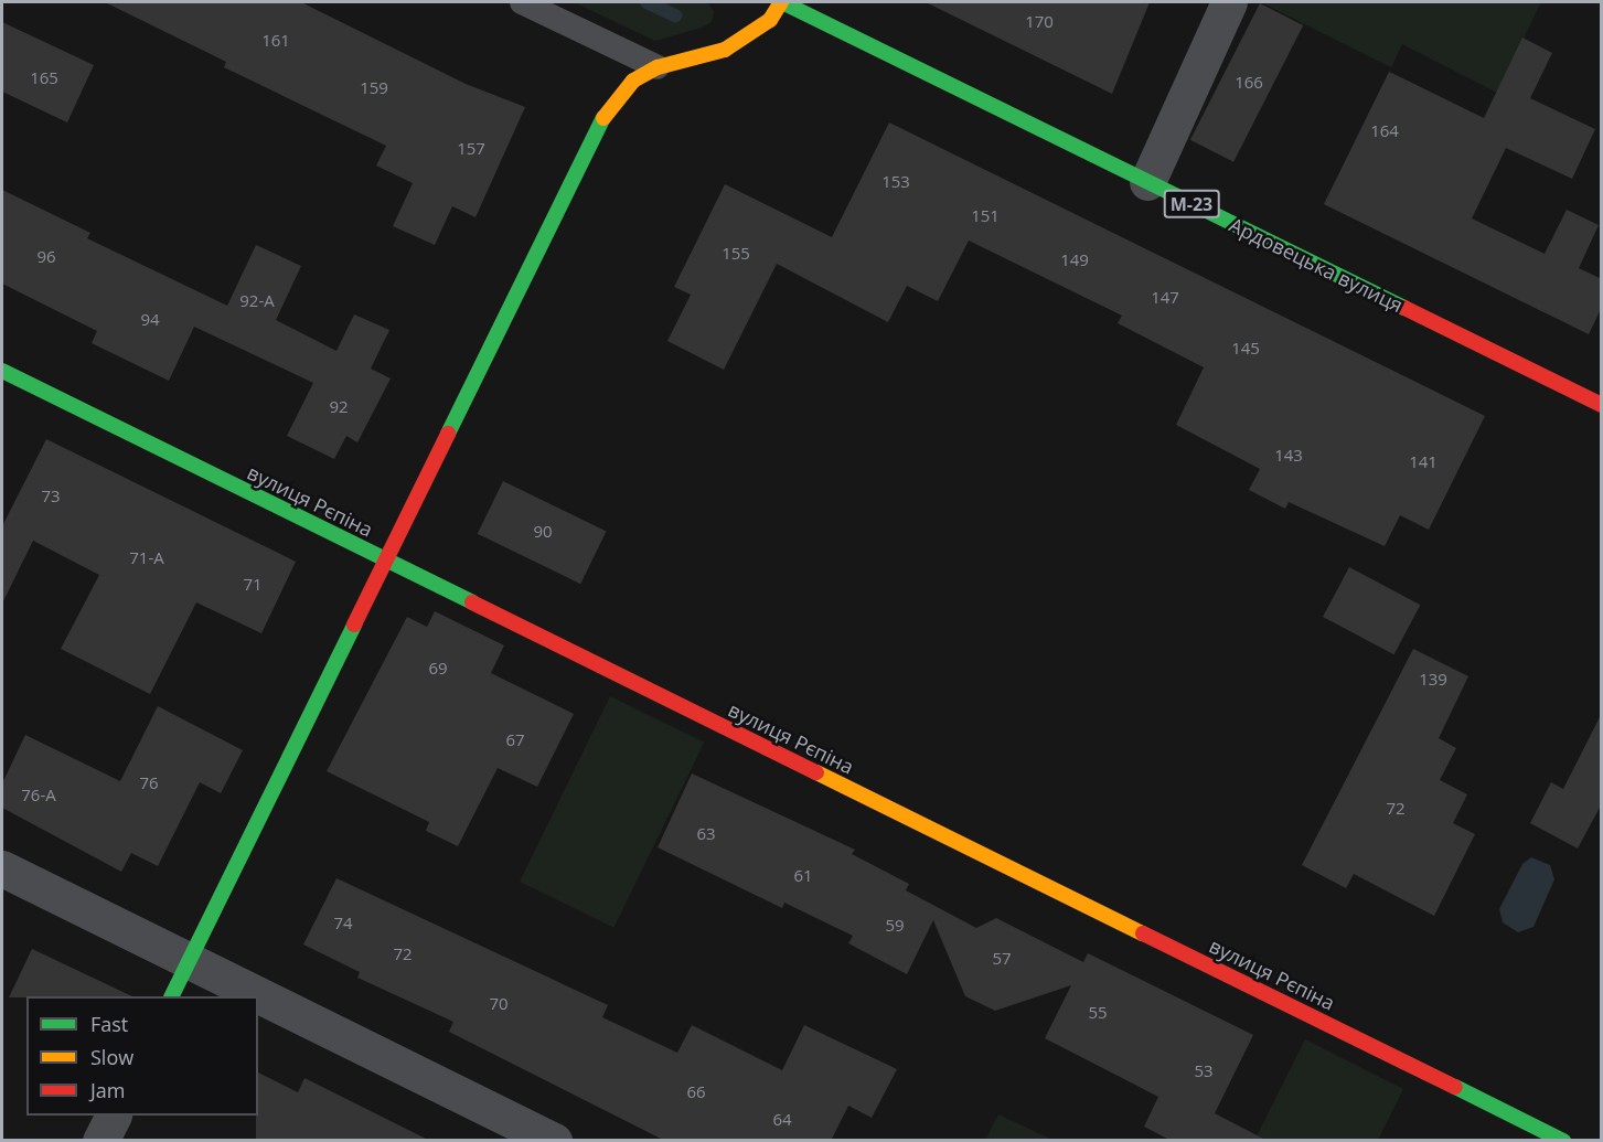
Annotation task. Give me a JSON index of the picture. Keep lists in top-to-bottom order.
{
  "streets": {
    "main road": ["М-23", "Ардовецька вулиця", "вулиця Рєпіна"]
  },
  "house_numbers": [
    "170",
    "161",
    "165",
    "166",
    "159",
    "164",
    "157",
    "153",
    "151",
    "155",
    "96",
    "149",
    "147",
    "92-А",
    "94",
    "145",
    "92",
    "143",
    "141",
    "73",
    "90",
    "71-А",
    "71",
    "69",
    "139",
    "67",
    "76",
    "76-А",
    "72",
    "63",
    "61",
    "74",
    "59",
    "72",
    "57",
    "70",
    "55",
    "53",
    "66",
    "64"
  ],
  "legend": ["Fast", "Slow", "Jam"]
}
